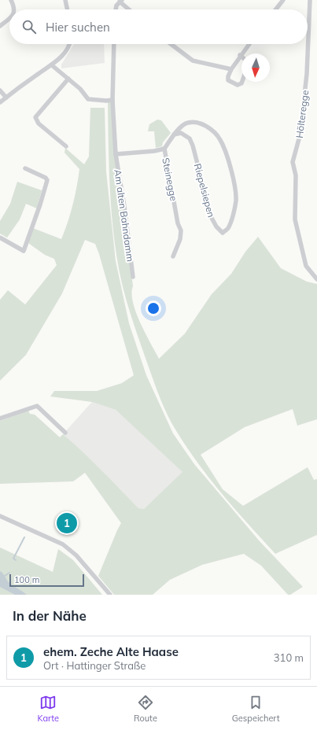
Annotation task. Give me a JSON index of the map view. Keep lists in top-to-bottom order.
{
  "streets": {
    "street": [
      "Hölteregge",
      "Steinegge",
      "Riepelsiepen",
      "Am alten Bahndamm"
    ]
  },
  "crossings": [
    ["Steinegge", "Riepelsiepen"],
    ["Steinegge", "Am alten Bahndamm"]
  ],
  "scale_bar": "100 m",
  "north": "bottom",
  "page": {
    "search": "Hier suchen",
    "pins": "1",
    "scale": "100 m",
    "heading": "In der Nähe",
    "list": [
      {
        "mark": "1",
        "name": "ehem. Zeche Alte Haase",
        "note": "Ort · Hattinger Straße",
        "value": "310 m"
      }
    ],
    "nav": ["Karte", "Route", "Gespeichert"]
  }
}
